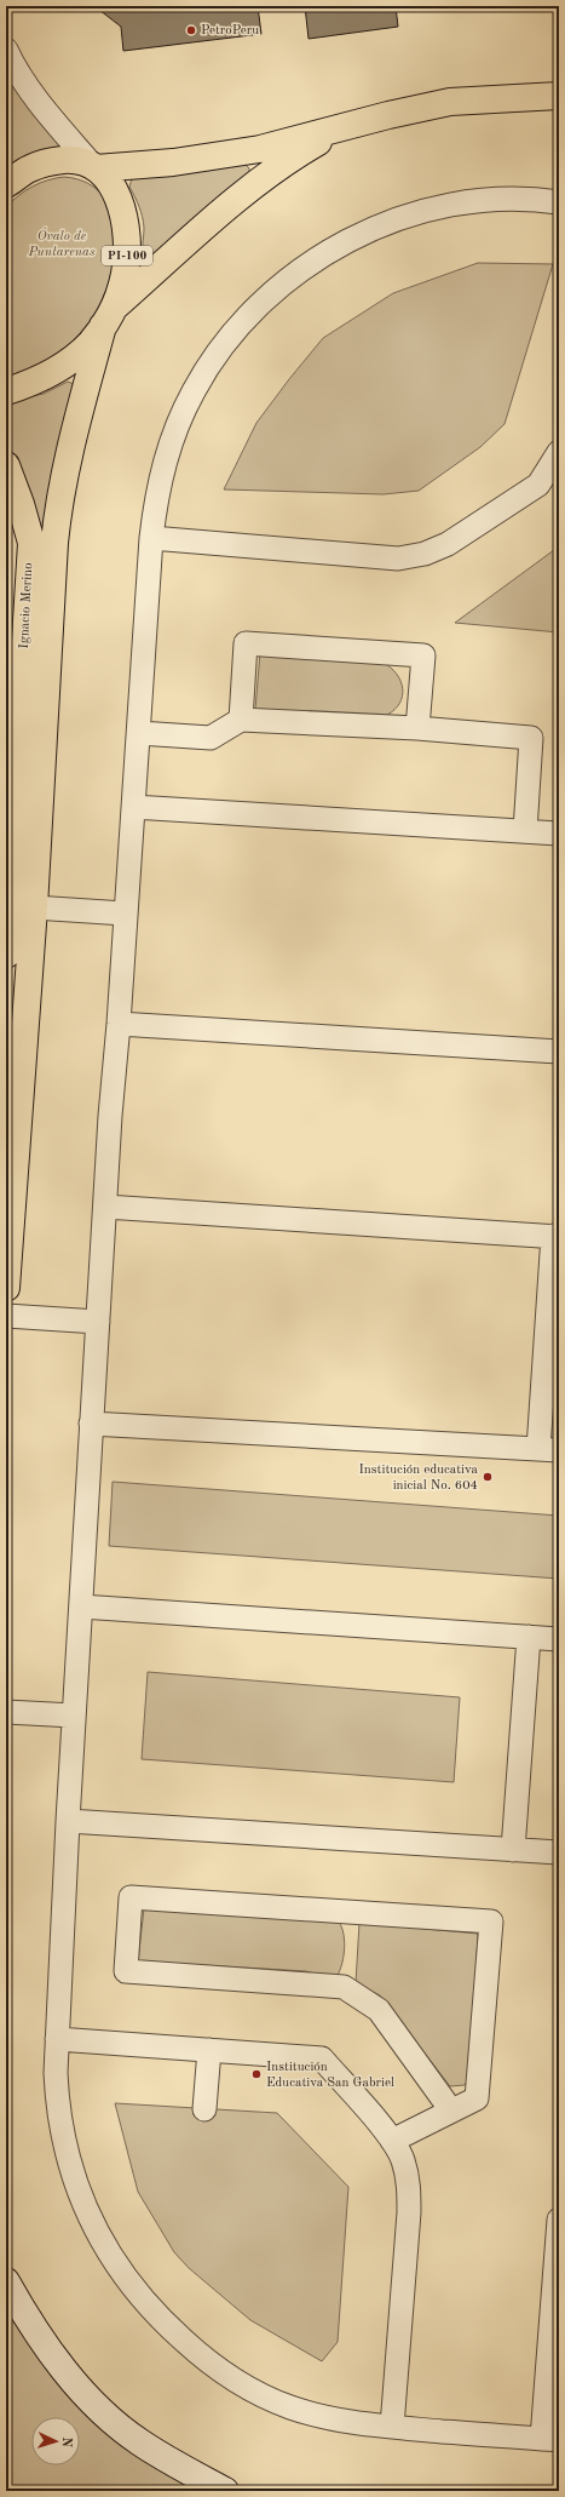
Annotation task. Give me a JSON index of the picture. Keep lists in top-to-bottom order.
{
  "streets": {
    "main road": ["PI-100", "Ignacio Merino"]
  },
  "parks": ["Óvalo de Puntarenas"],
  "places": ["PetroPeru", "Institución educativa inicial No. 604", "Institución Educativa San Gabriel"],
  "north": "right"
}
